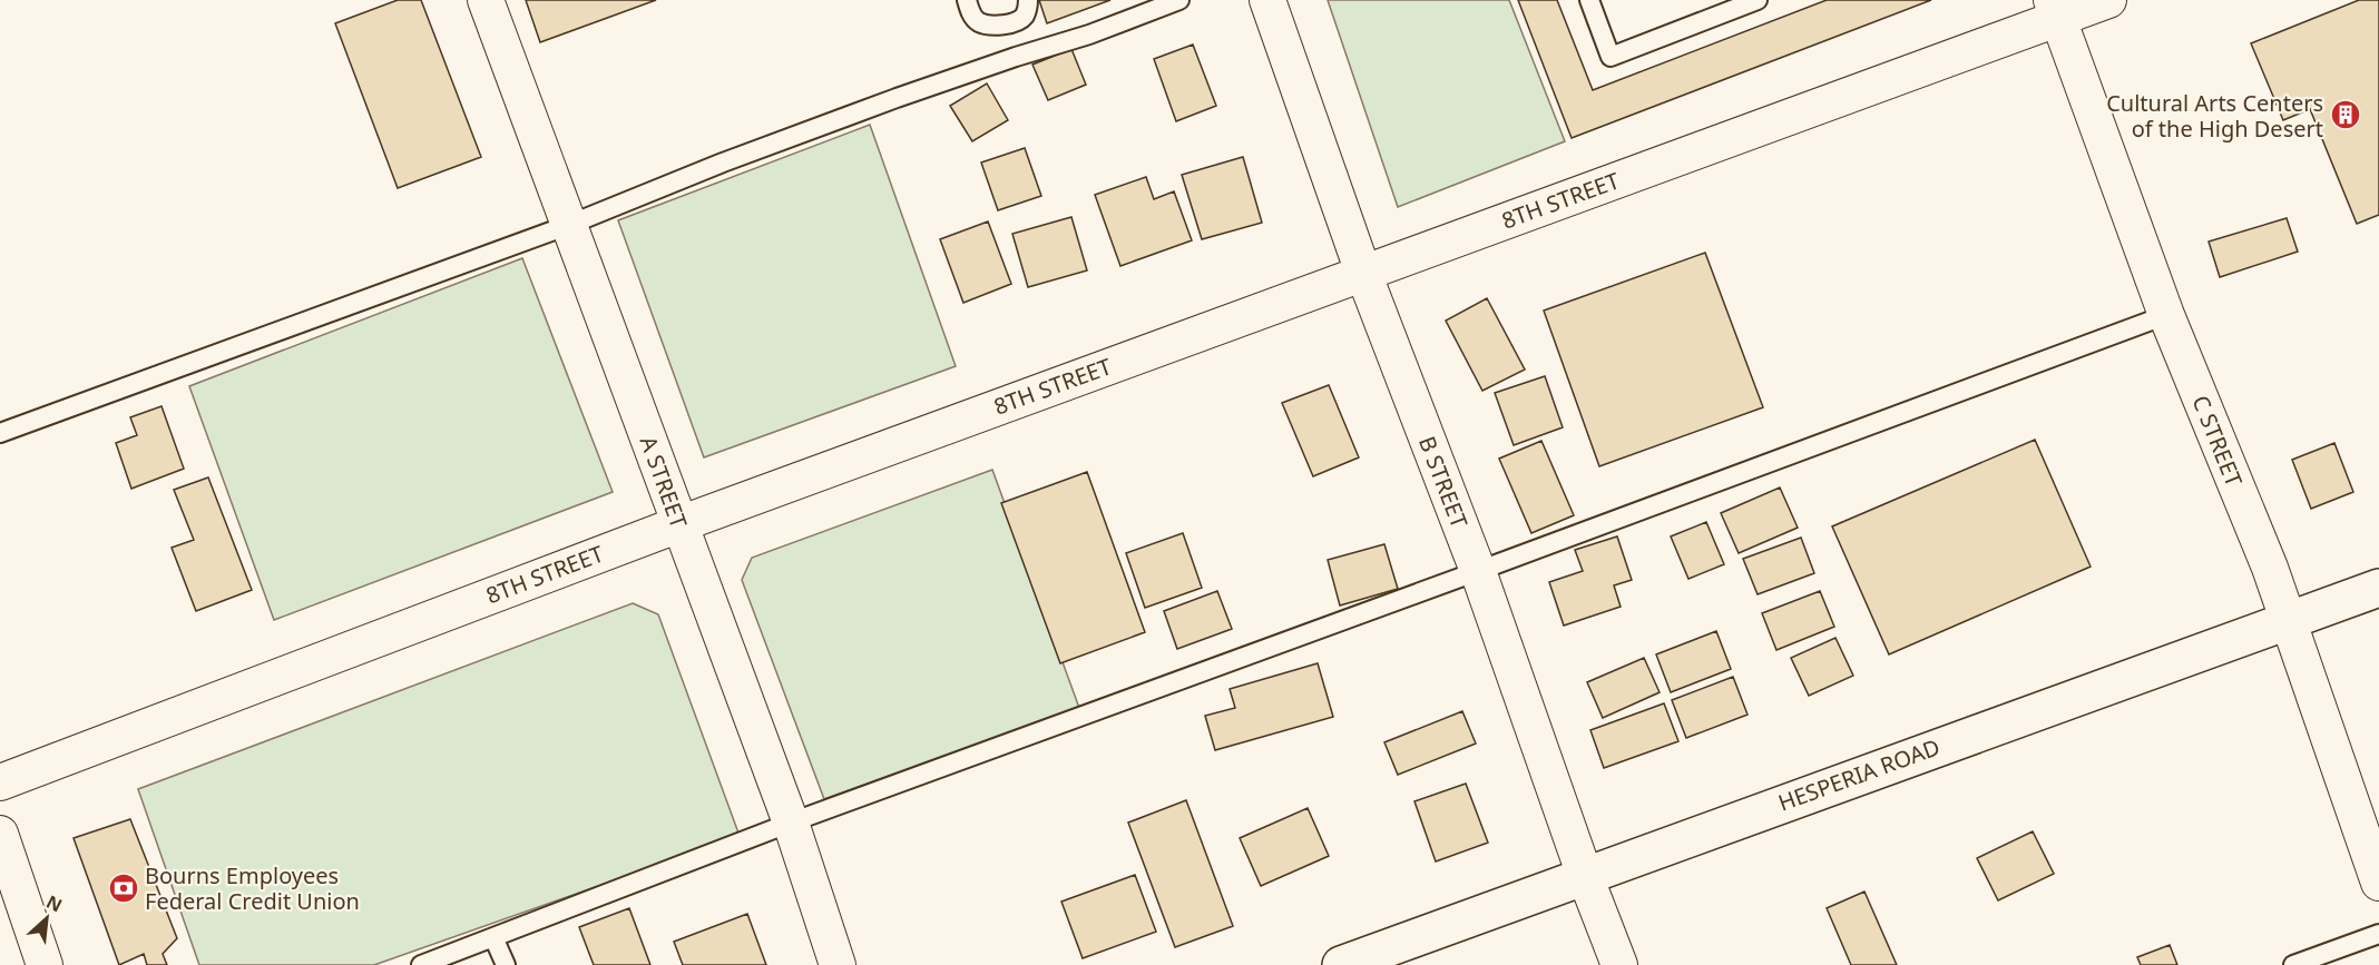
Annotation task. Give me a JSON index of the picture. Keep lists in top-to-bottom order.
{
  "streets": {
    "main road": ["HESPERIA ROAD"],
    "street": [
      "8TH STREET",
      "C STREET",
      "A STREET",
      "B STREET"
    ]
  },
  "crossings": [
    ["8TH STREET", "C STREET"],
    ["8TH STREET", "A STREET"],
    ["8TH STREET", "B STREET"],
    ["C STREET", "HESPERIA ROAD"],
    ["B STREET", "HESPERIA ROAD"]
  ],
  "places": {
    "building": ["Cultural Arts Centers of the High Desert"],
    "bank": ["Bourns Employees Federal Credit Union"]
  },
  "north": "top right"
}
